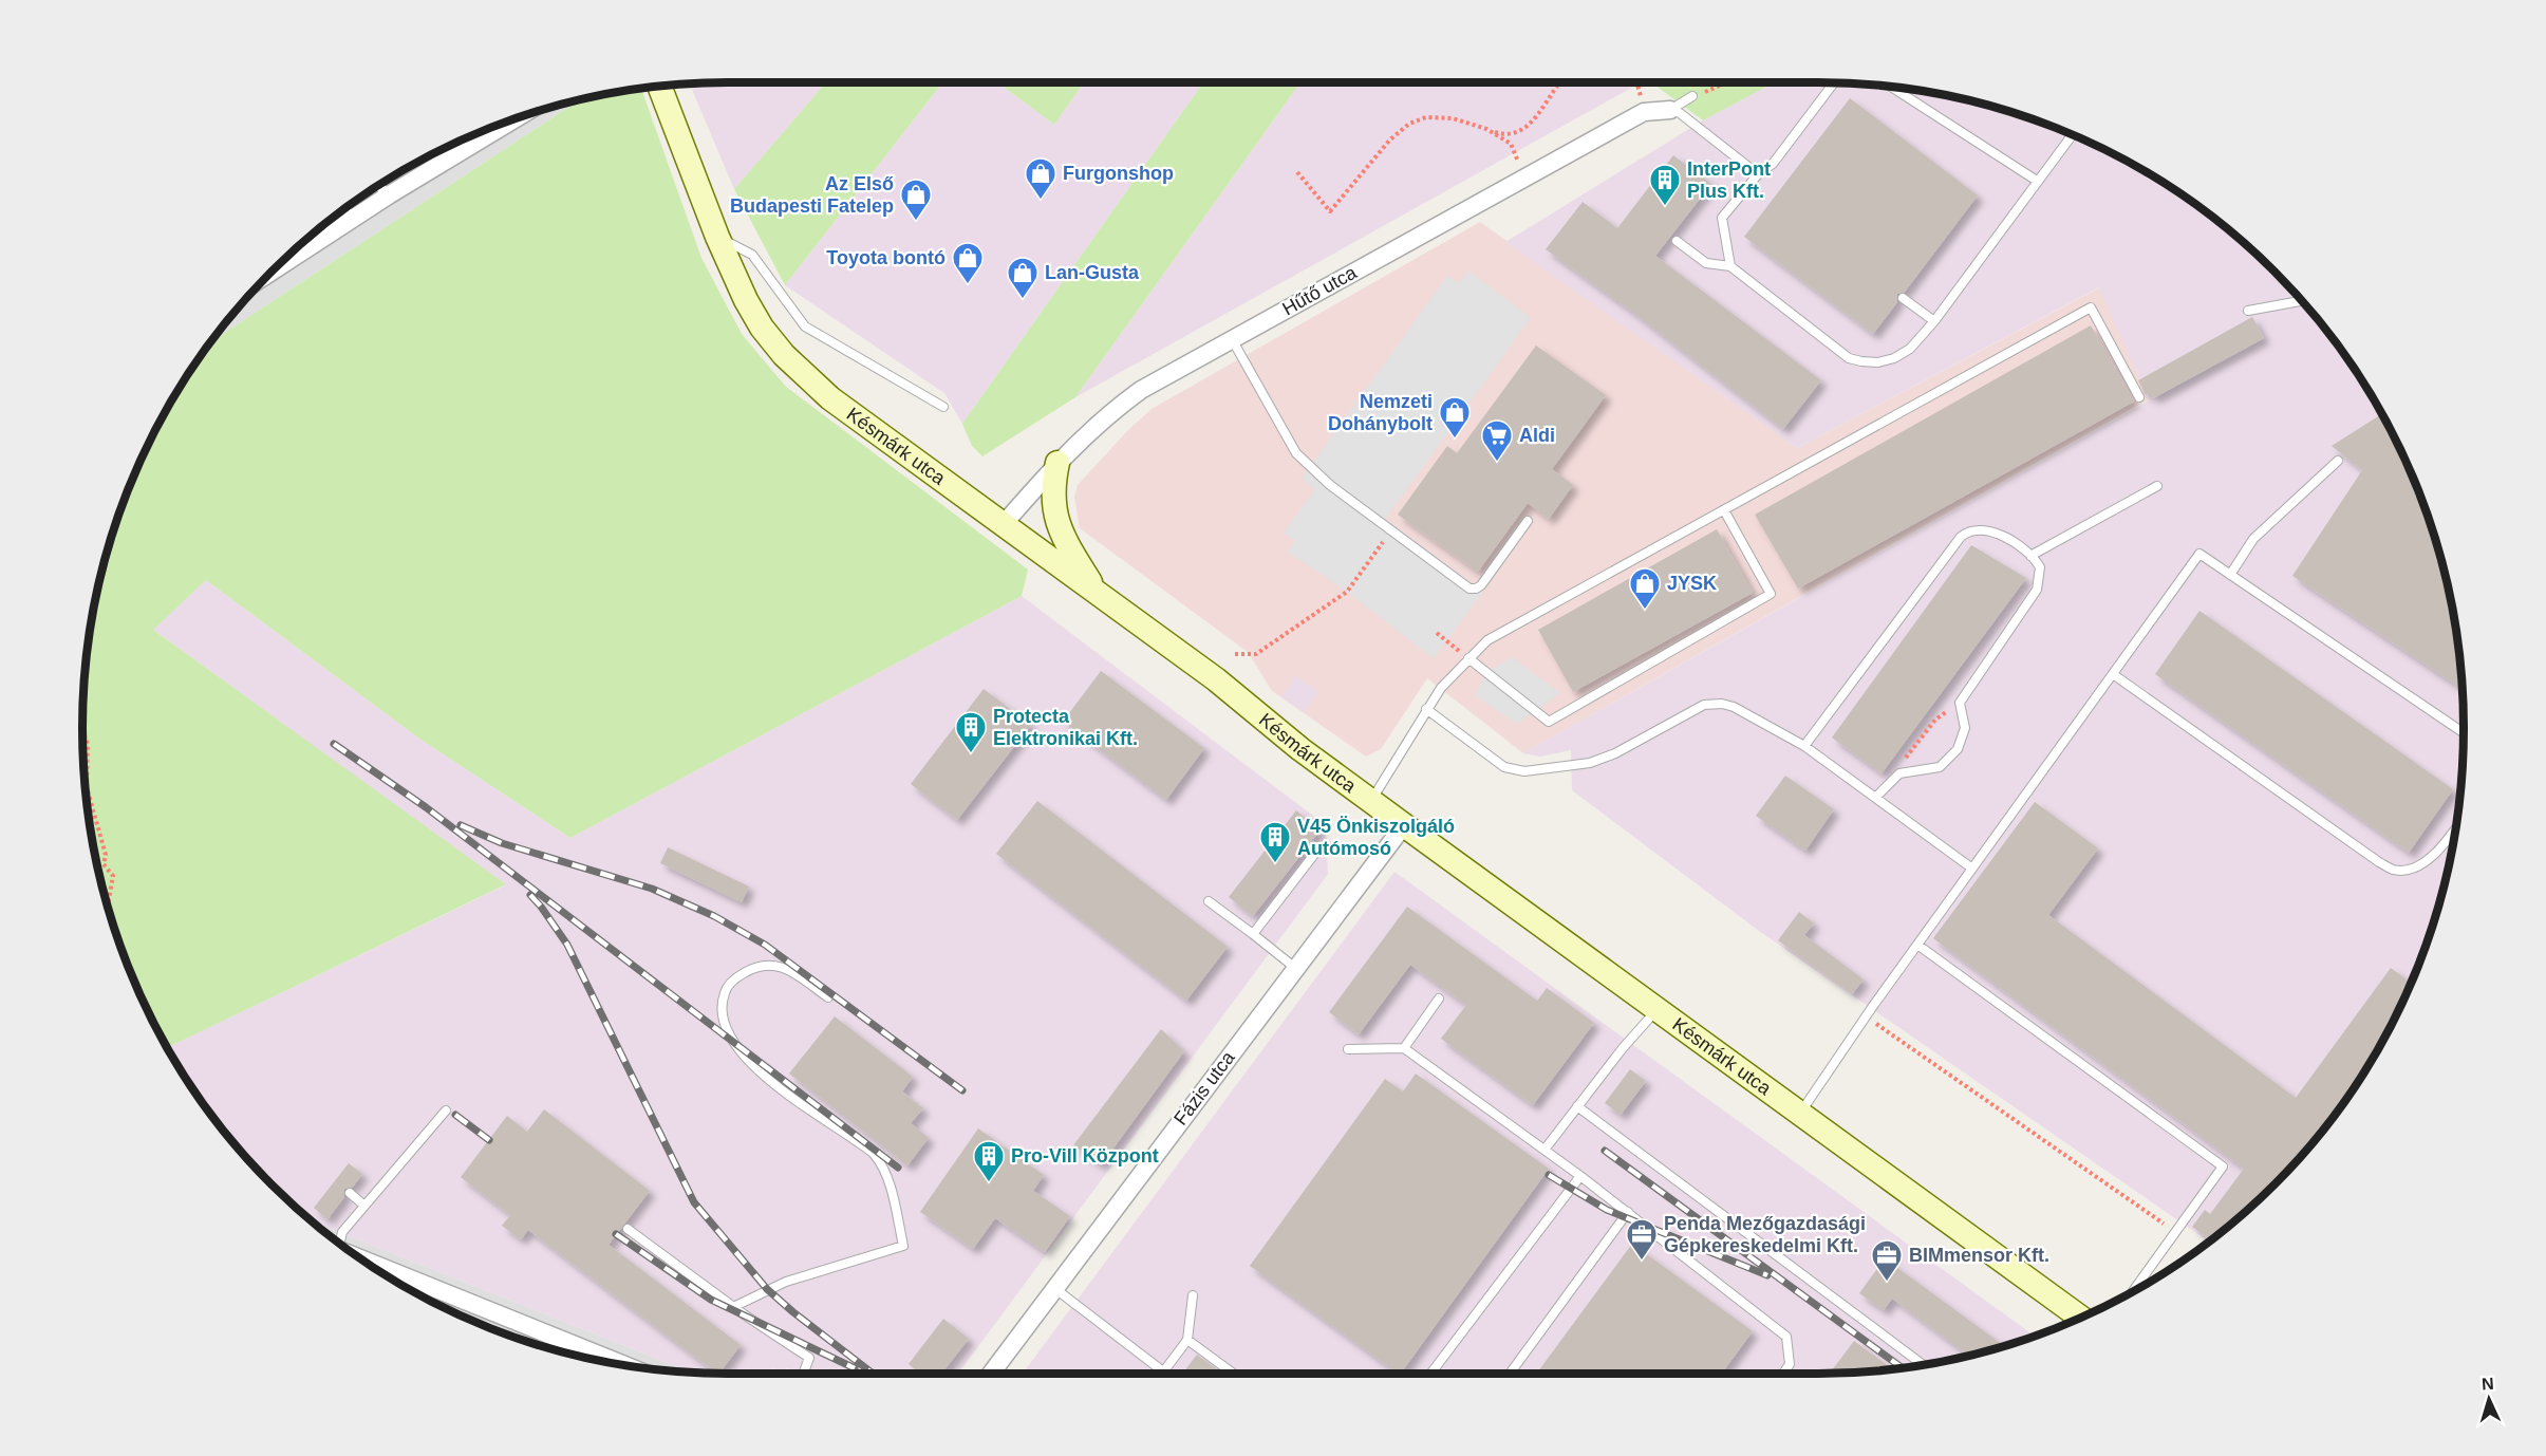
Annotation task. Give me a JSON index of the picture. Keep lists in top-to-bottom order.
{
  "streets": {
    "street": ["Hűtő utca", "Késmárk utca", "Fázis utca"]
  },
  "crossings": [
    ["Hűtő utca", "Késmárk utca"],
    ["Késmárk utca", "Fázis utca"]
  ],
  "places": {
    "shop": [
      "Furgonshop",
      "Az Első Budapesti Fatelep",
      "Toyota bontó",
      "Lan-Gusta",
      "Nemzeti Dohánybolt",
      "JYSK"
    ],
    "building": [
      "InterPont Plus Kft.",
      "Protecta Elektronikai Kft.",
      "V45 Önkiszolgáló Autómosó",
      "Pro-Vill Központ"
    ],
    "supermarket": ["Aldi"],
    "office": ["Penda Mezőgazdasági Gépkereskedelmi Kft.", "BIMmensor Kft."]
  },
  "north": "top"
}
